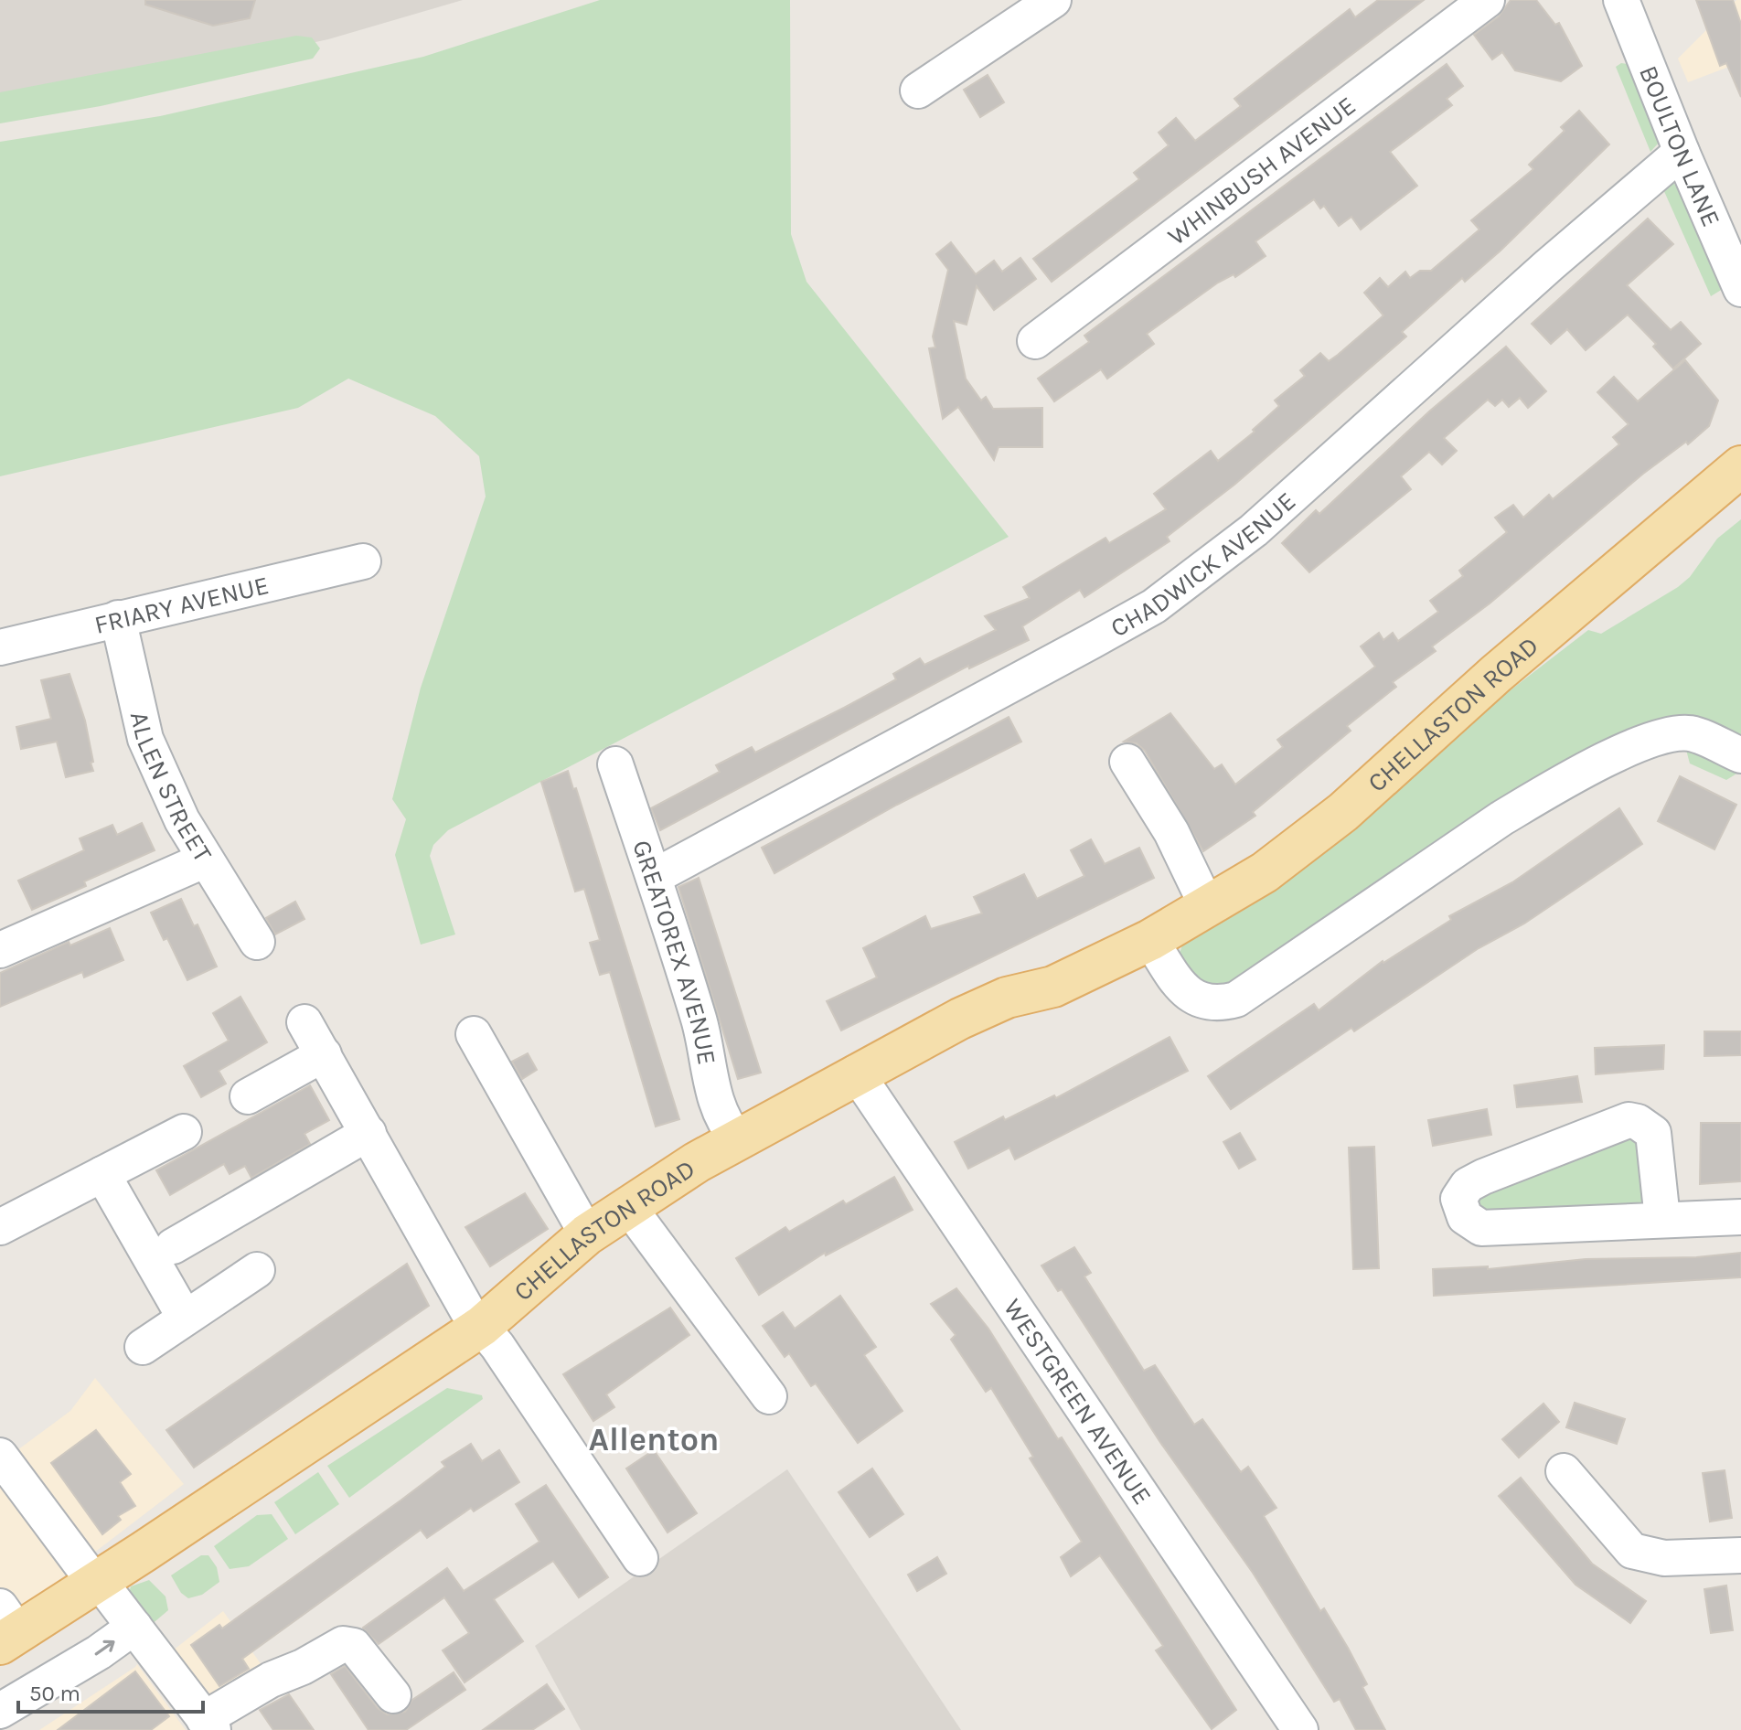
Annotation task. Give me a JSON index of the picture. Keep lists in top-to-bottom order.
{
  "streets": {
    "main road": ["CHELLASTON ROAD"],
    "street": [
      "BOULTON LANE",
      "WHINBUSH AVENUE",
      "CHADWICK AVENUE",
      "FRIARY AVENUE",
      "ALLEN STREET",
      "GREATOREX AVENUE",
      "WESTGREEN AVENUE"
    ]
  },
  "crossings": [
    ["BOULTON LANE", "CHADWICK AVENUE"],
    ["CHADWICK AVENUE", "GREATOREX AVENUE"],
    ["FRIARY AVENUE", "ALLEN STREET"],
    ["CHELLASTON ROAD", "GREATOREX AVENUE"],
    ["CHELLASTON ROAD", "WESTGREEN AVENUE"]
  ],
  "districts": ["Allenton"],
  "scale_bar": "50 m"
}
